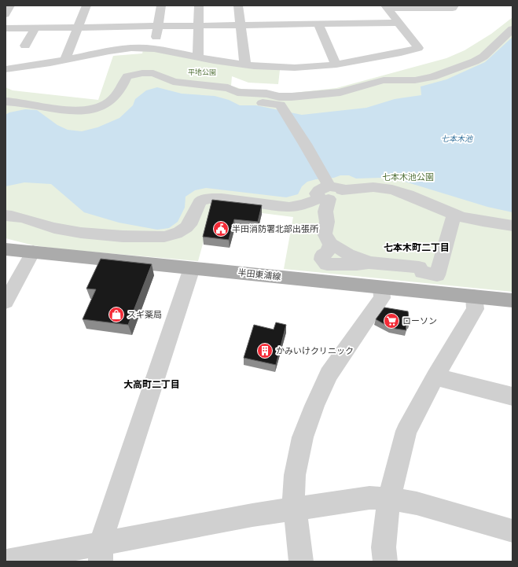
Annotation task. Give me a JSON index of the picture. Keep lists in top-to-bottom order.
{
  "streets": {
    "main road": ["半田東浦線"]
  },
  "districts": ["七本木町二丁目", "大高町二丁目"],
  "water": ["七本木池"],
  "parks": ["平地公園", "七本木池公園"],
  "places": {
    "public building": ["半田消防署北部出張所"],
    "shop": ["スギ薬局"],
    "supermarket": ["ローソン"],
    "building": ["かみいけクリニック"]
  }
}
